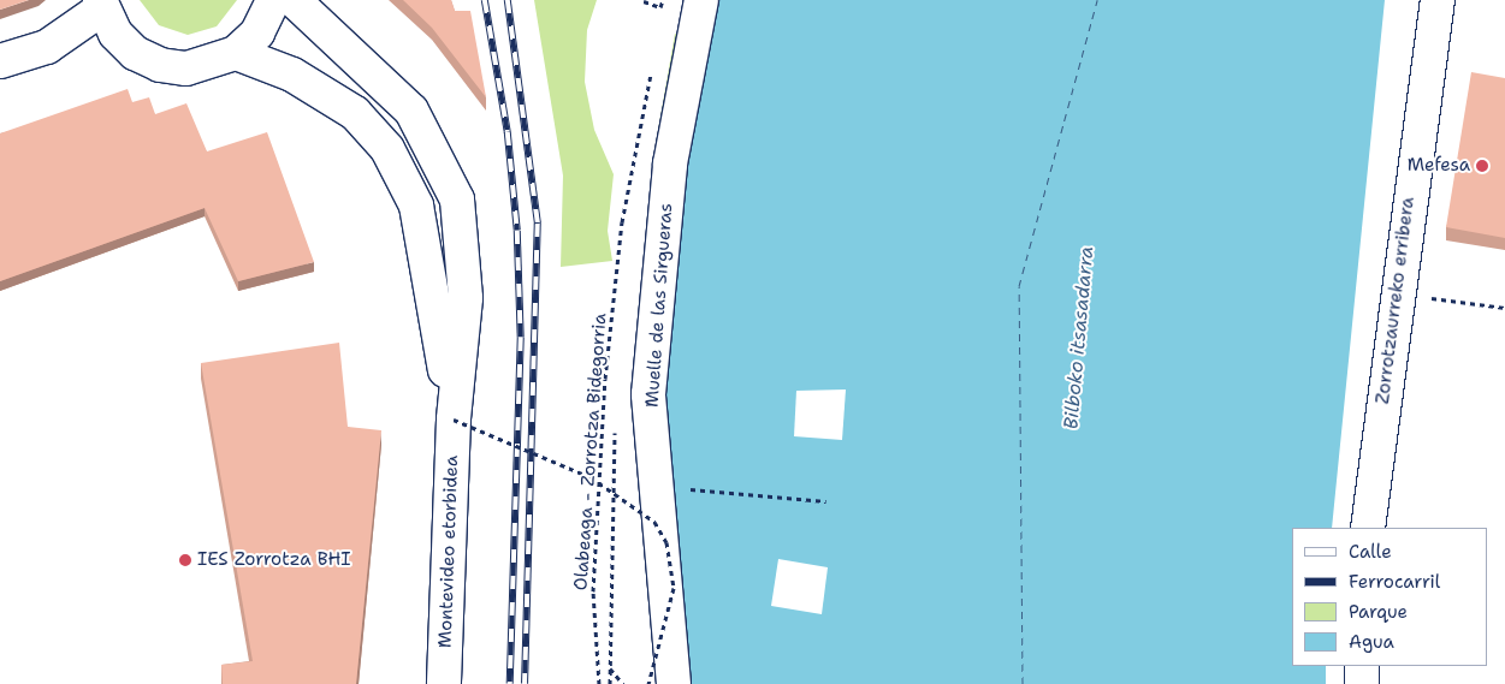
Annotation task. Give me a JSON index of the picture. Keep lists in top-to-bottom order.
{
  "streets": {
    "main road": ["Zorrotzaurreko erribera", "Muelle de las Sirgueras", "Montevideo etorbidea"],
    "path": ["Olabeaga - Zorrotza Bidegorria"]
  },
  "water": ["Bilboko itsasadarra"],
  "places": ["Mefesa", "IES Zorrotza BHI"],
  "legend": [
    "Calle",
    "Ferrocarril",
    "Parque",
    "Agua"
  ]
}
